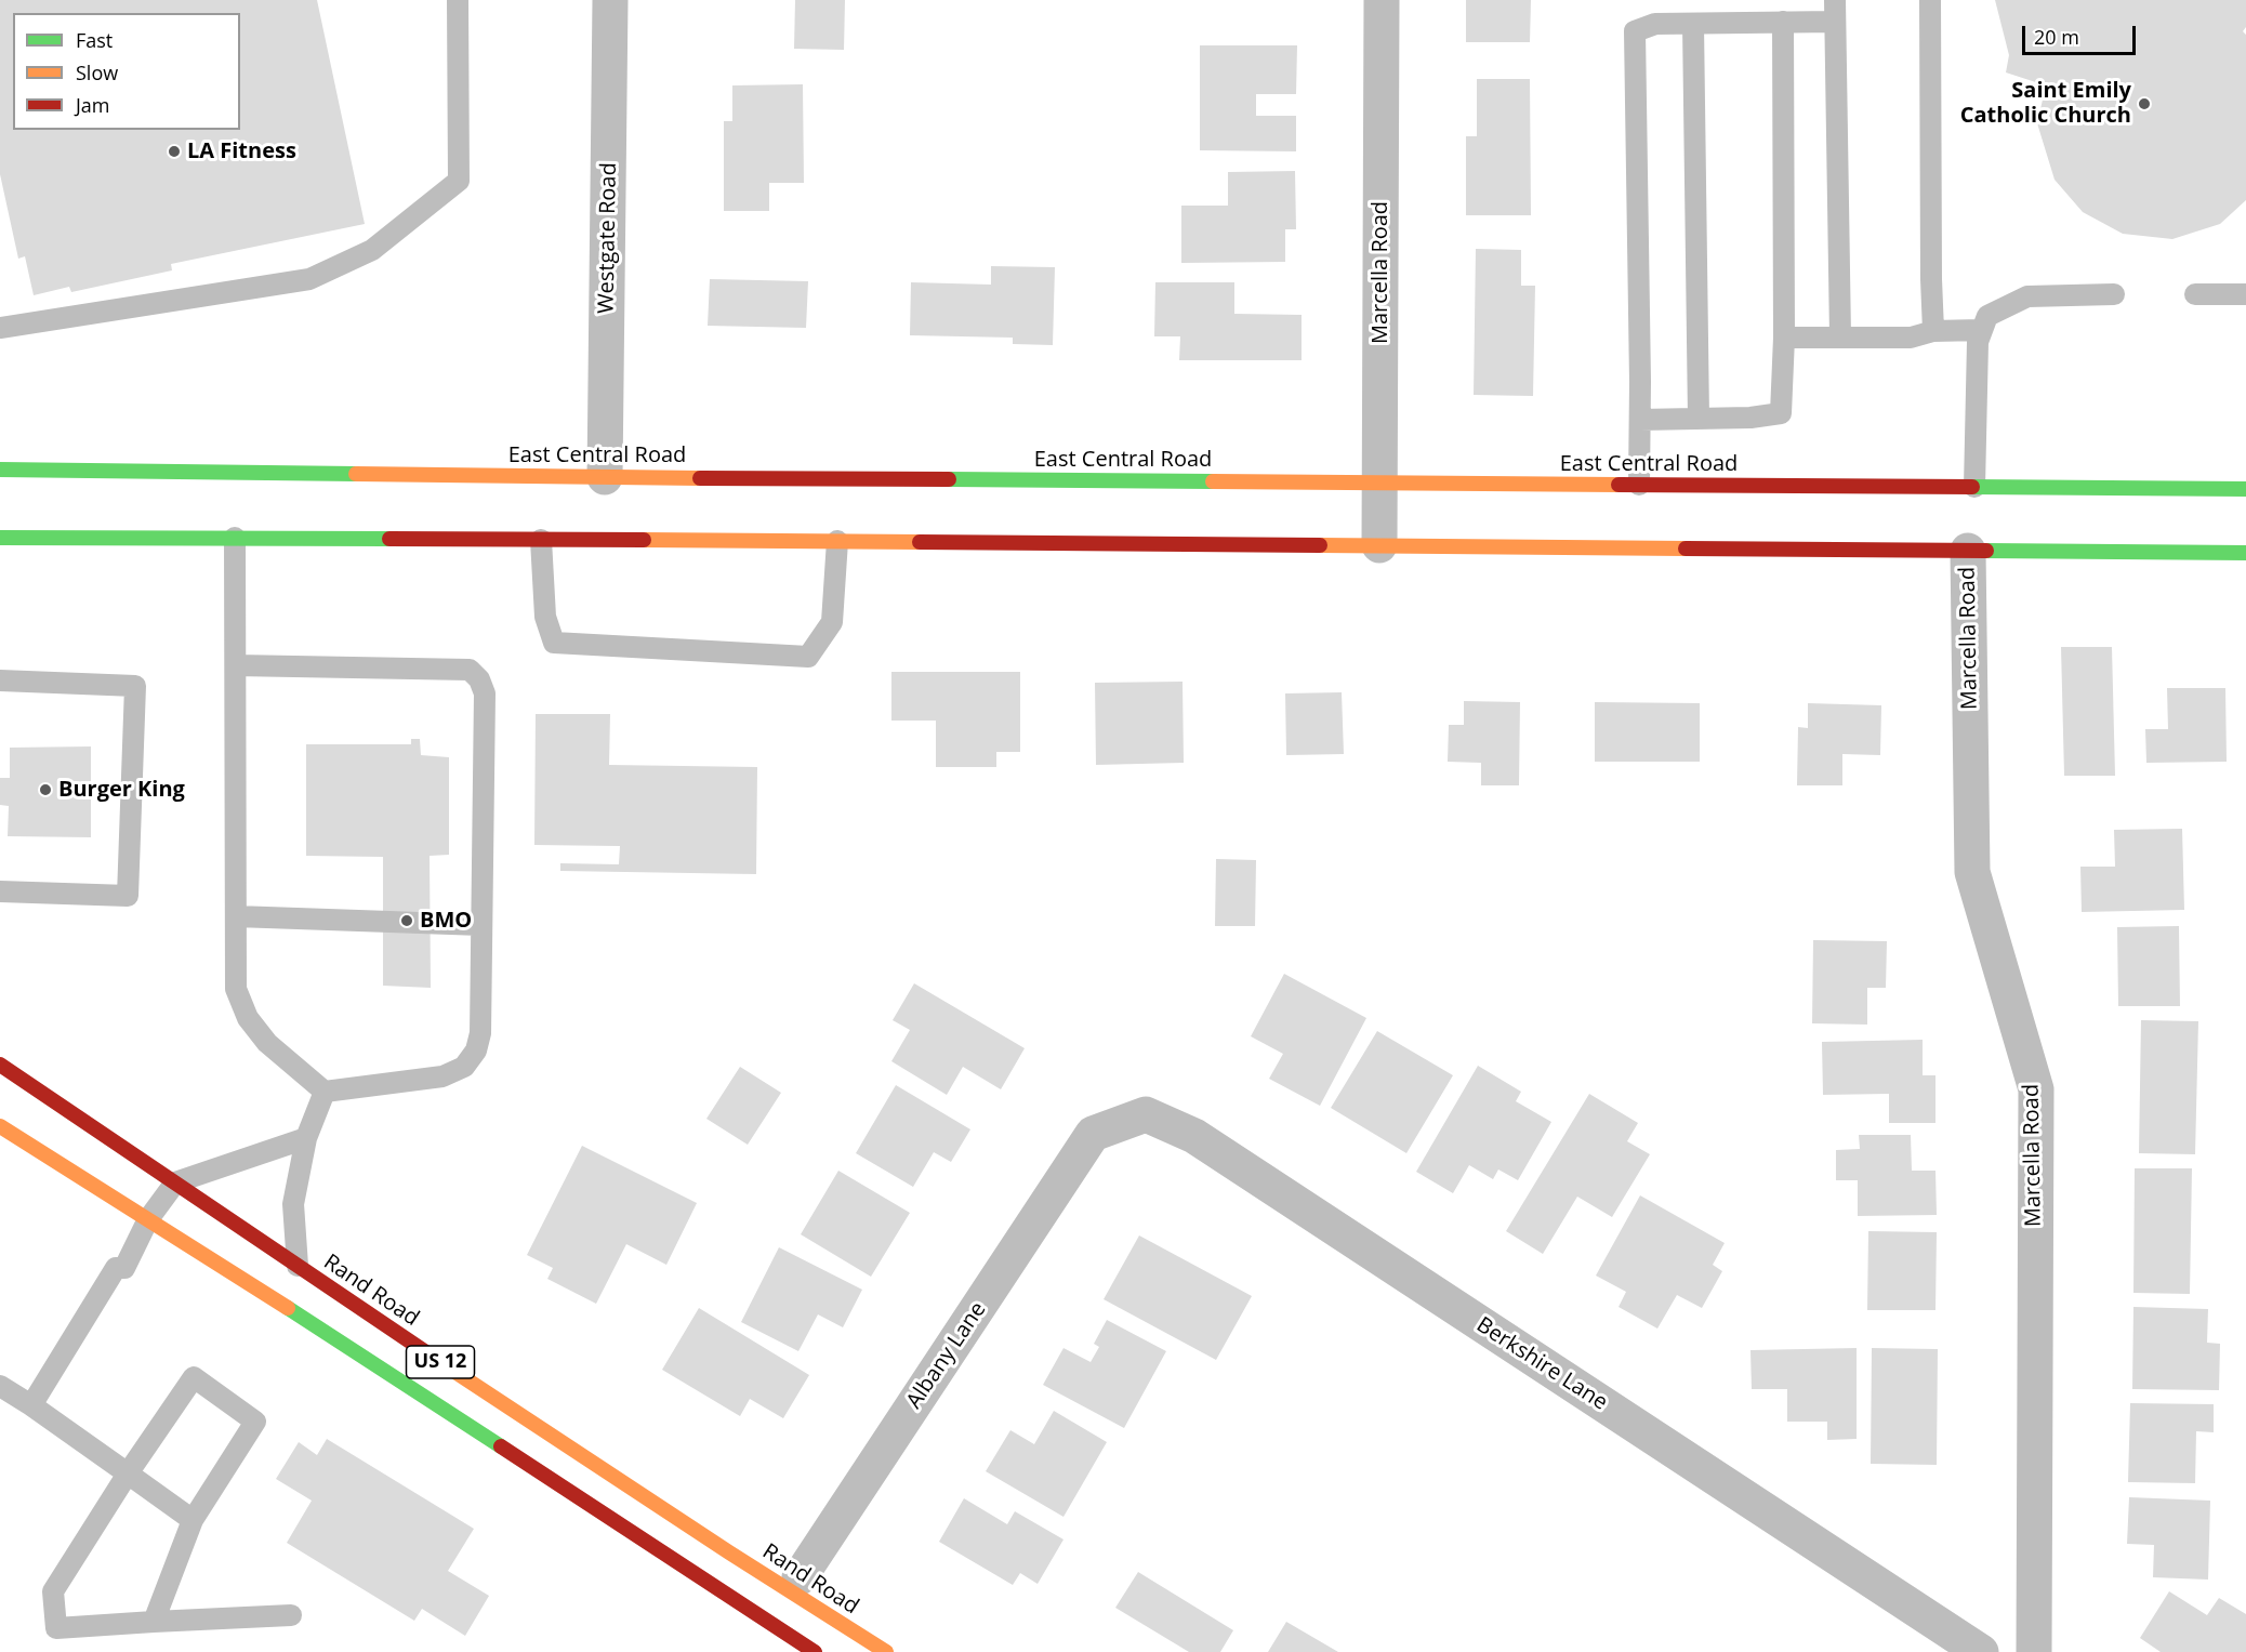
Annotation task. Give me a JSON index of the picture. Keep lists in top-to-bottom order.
{
  "streets": {
    "main road": ["East Central Road", "Rand Road", "US 12"],
    "street": [
      "Westgate Road",
      "Marcella Road",
      "Albany Lane",
      "Berkshire Lane"
    ]
  },
  "crossings": [
    ["Westgate Road", "East Central Road"],
    ["Marcella Road", "East Central Road"],
    ["Albany Lane", "Berkshire Lane"]
  ],
  "places": [
    "Saint Emily Catholic Church",
    "LA Fitness",
    "Burger King",
    "BMO"
  ],
  "legend": ["Fast", "Slow", "Jam"],
  "scale_bar": "20 m"
}
